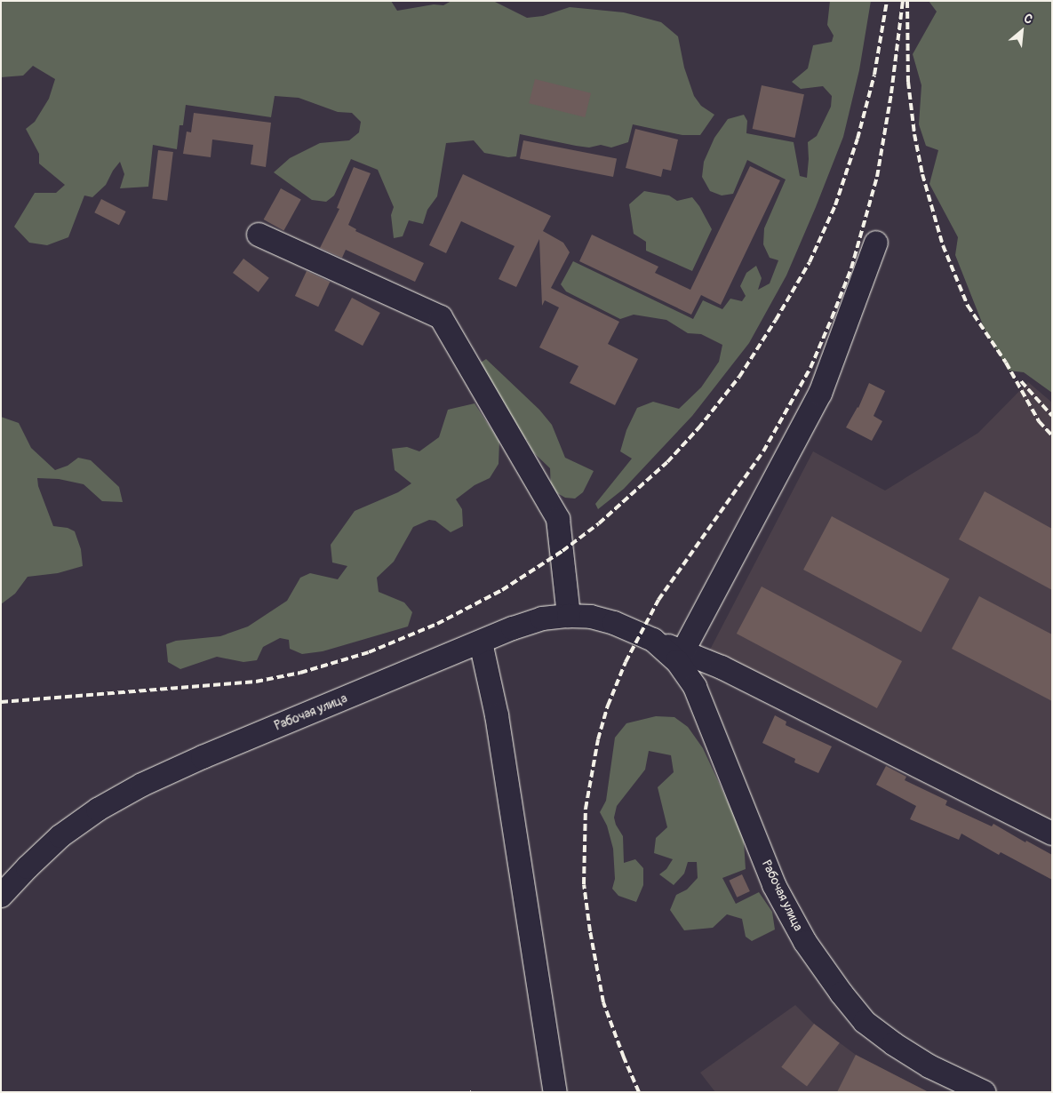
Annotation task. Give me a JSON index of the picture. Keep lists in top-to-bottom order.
{
  "streets": {
    "street": ["Рабочая улица"]
  },
  "north": "top right"
}
